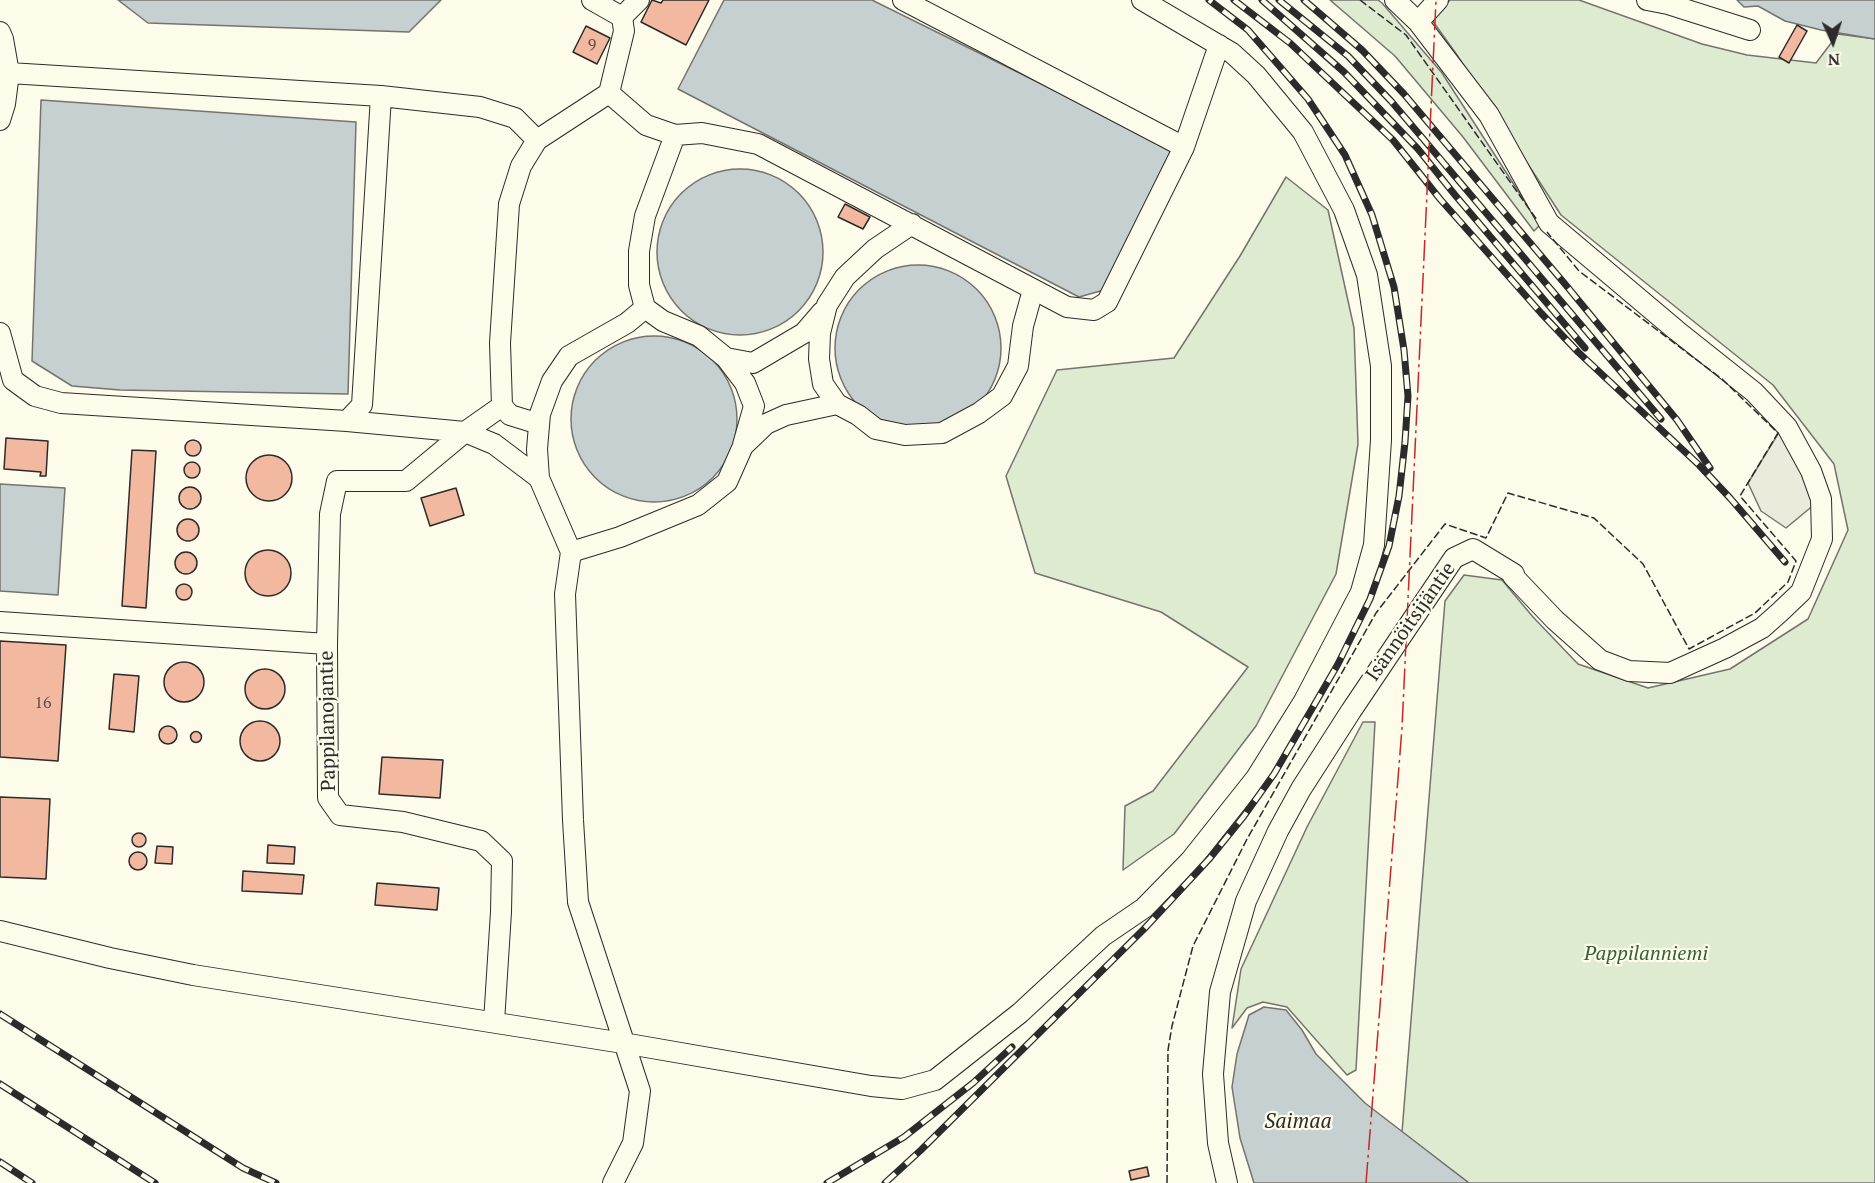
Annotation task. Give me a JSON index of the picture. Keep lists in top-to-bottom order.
{
  "streets": {
    "street": ["Isännöitsijäntie", "Pappilanojantie"]
  },
  "water": ["Saimaa"],
  "parks": ["Pappilanniemi"],
  "house_numbers": ["9", "16"],
  "north": "bottom"
}
